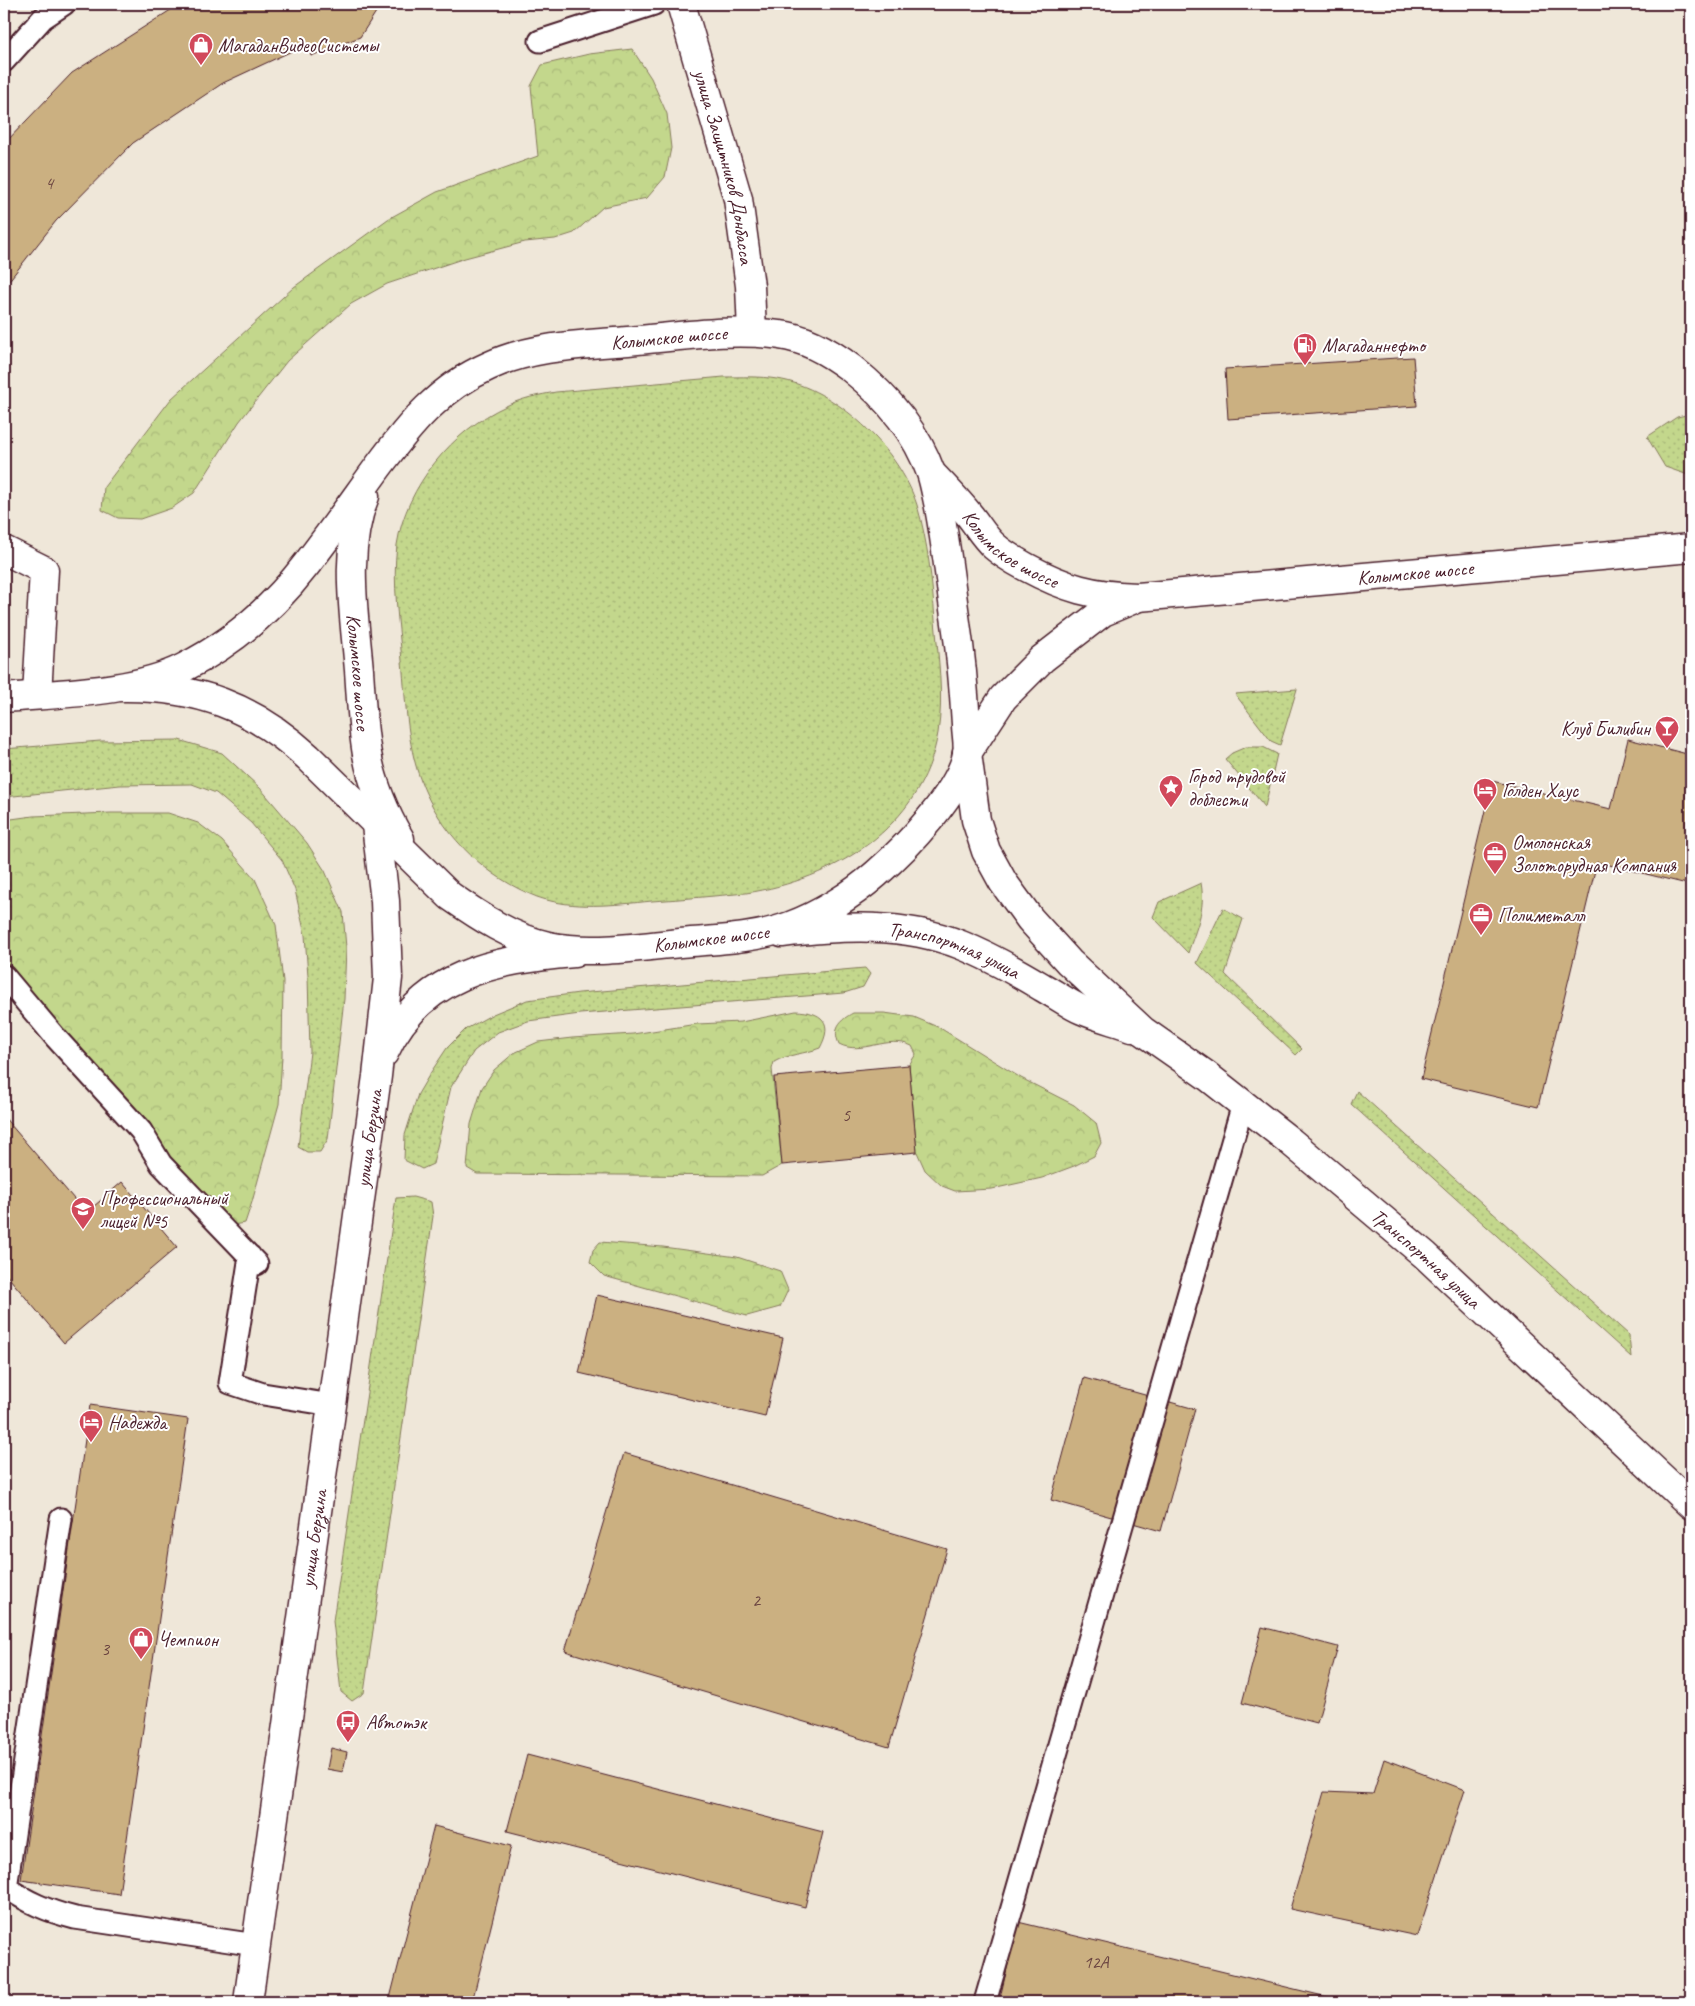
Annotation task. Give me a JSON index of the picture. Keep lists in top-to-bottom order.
{
  "streets": {
    "main road": [
      "улица Защитников Донбасса",
      "Колымское шоссе",
      "Транспортная улица",
      "улица Берзина"
    ]
  },
  "crossings": [
    ["улица Защитников Донбасса", "Колымское шоссе"],
    ["Колымское шоссе", "Транспортная улица"],
    ["Колымское шоссе", "улица Берзина"]
  ],
  "places": {
    "shop": ["МагаданВидеоСистемы", "Чемпион"],
    "fuel station": ["Магаданнефто"],
    "bar": ["Клуб Билибин"],
    "place": ["Город трудовой доблести"],
    "hotel": ["Голден Хаус", "Надежда"],
    "office": ["Омолонская Золоторудная Компания", "Полиметалл"],
    "school or university": ["Профессиональный лицей №5"],
    "bus stop": ["Автотэк"]
  },
  "house_numbers": [
    "4",
    "5",
    "2",
    "3",
    "12А"
  ]
}
